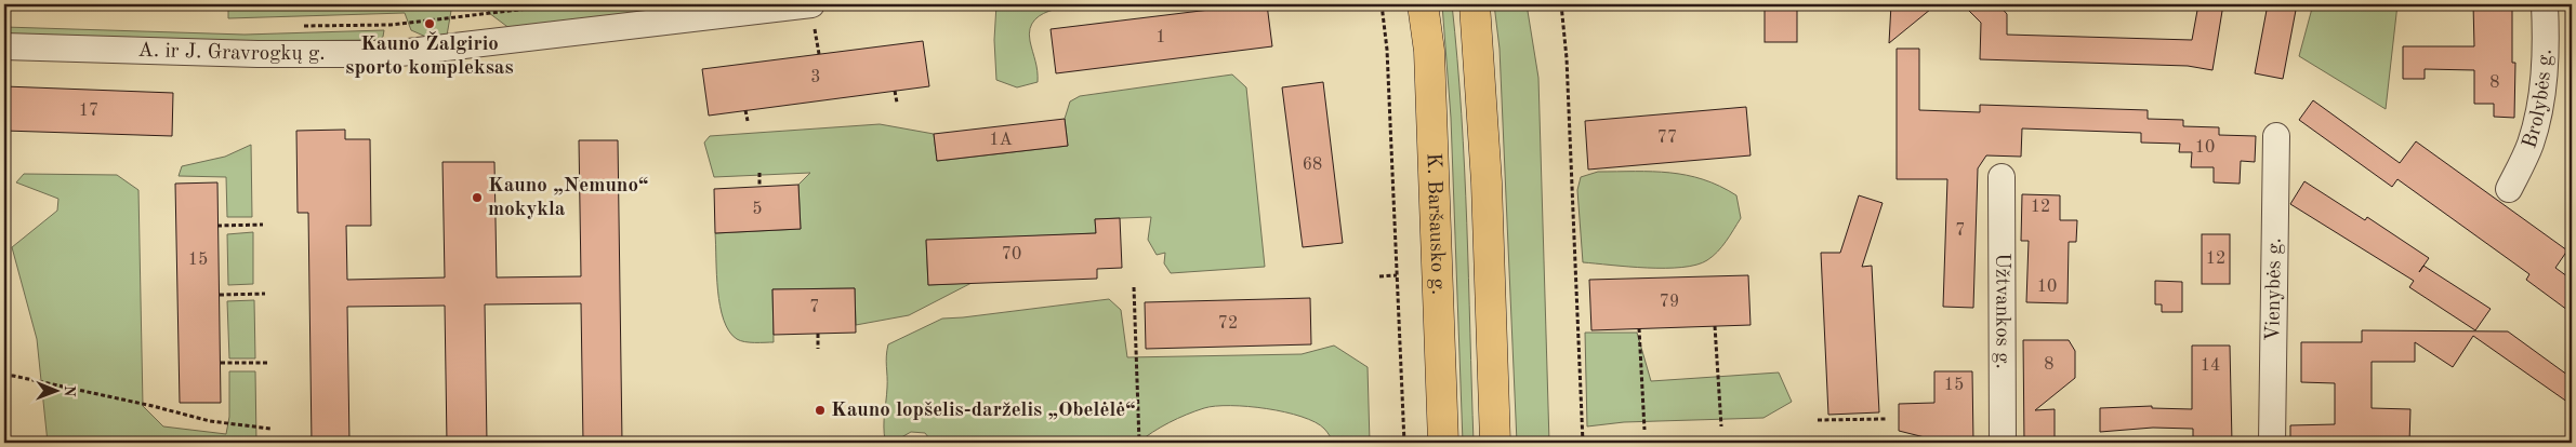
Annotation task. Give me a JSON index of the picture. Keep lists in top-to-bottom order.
{
  "streets": {
    "main road": ["K. Baršausko g."],
    "street": [
      "A. ir J. Gravrogkų g.",
      "Brolybės g.",
      "Vienybės g.",
      "Užtvankos g."
    ]
  },
  "places": ["Kauno Žalgirio sporto kompleksas", "Kauno „Nemuno“ mokykla", "Kauno lopšelis-darželis „Obelėlė“"],
  "house_numbers": [
    "1",
    "3",
    "8",
    "17",
    "77",
    "1A",
    "10",
    "68",
    "12",
    "5",
    "7",
    "70",
    "12",
    "15",
    "10",
    "79",
    "7",
    "72",
    "8",
    "14",
    "15"
  ],
  "north": "right"
}
